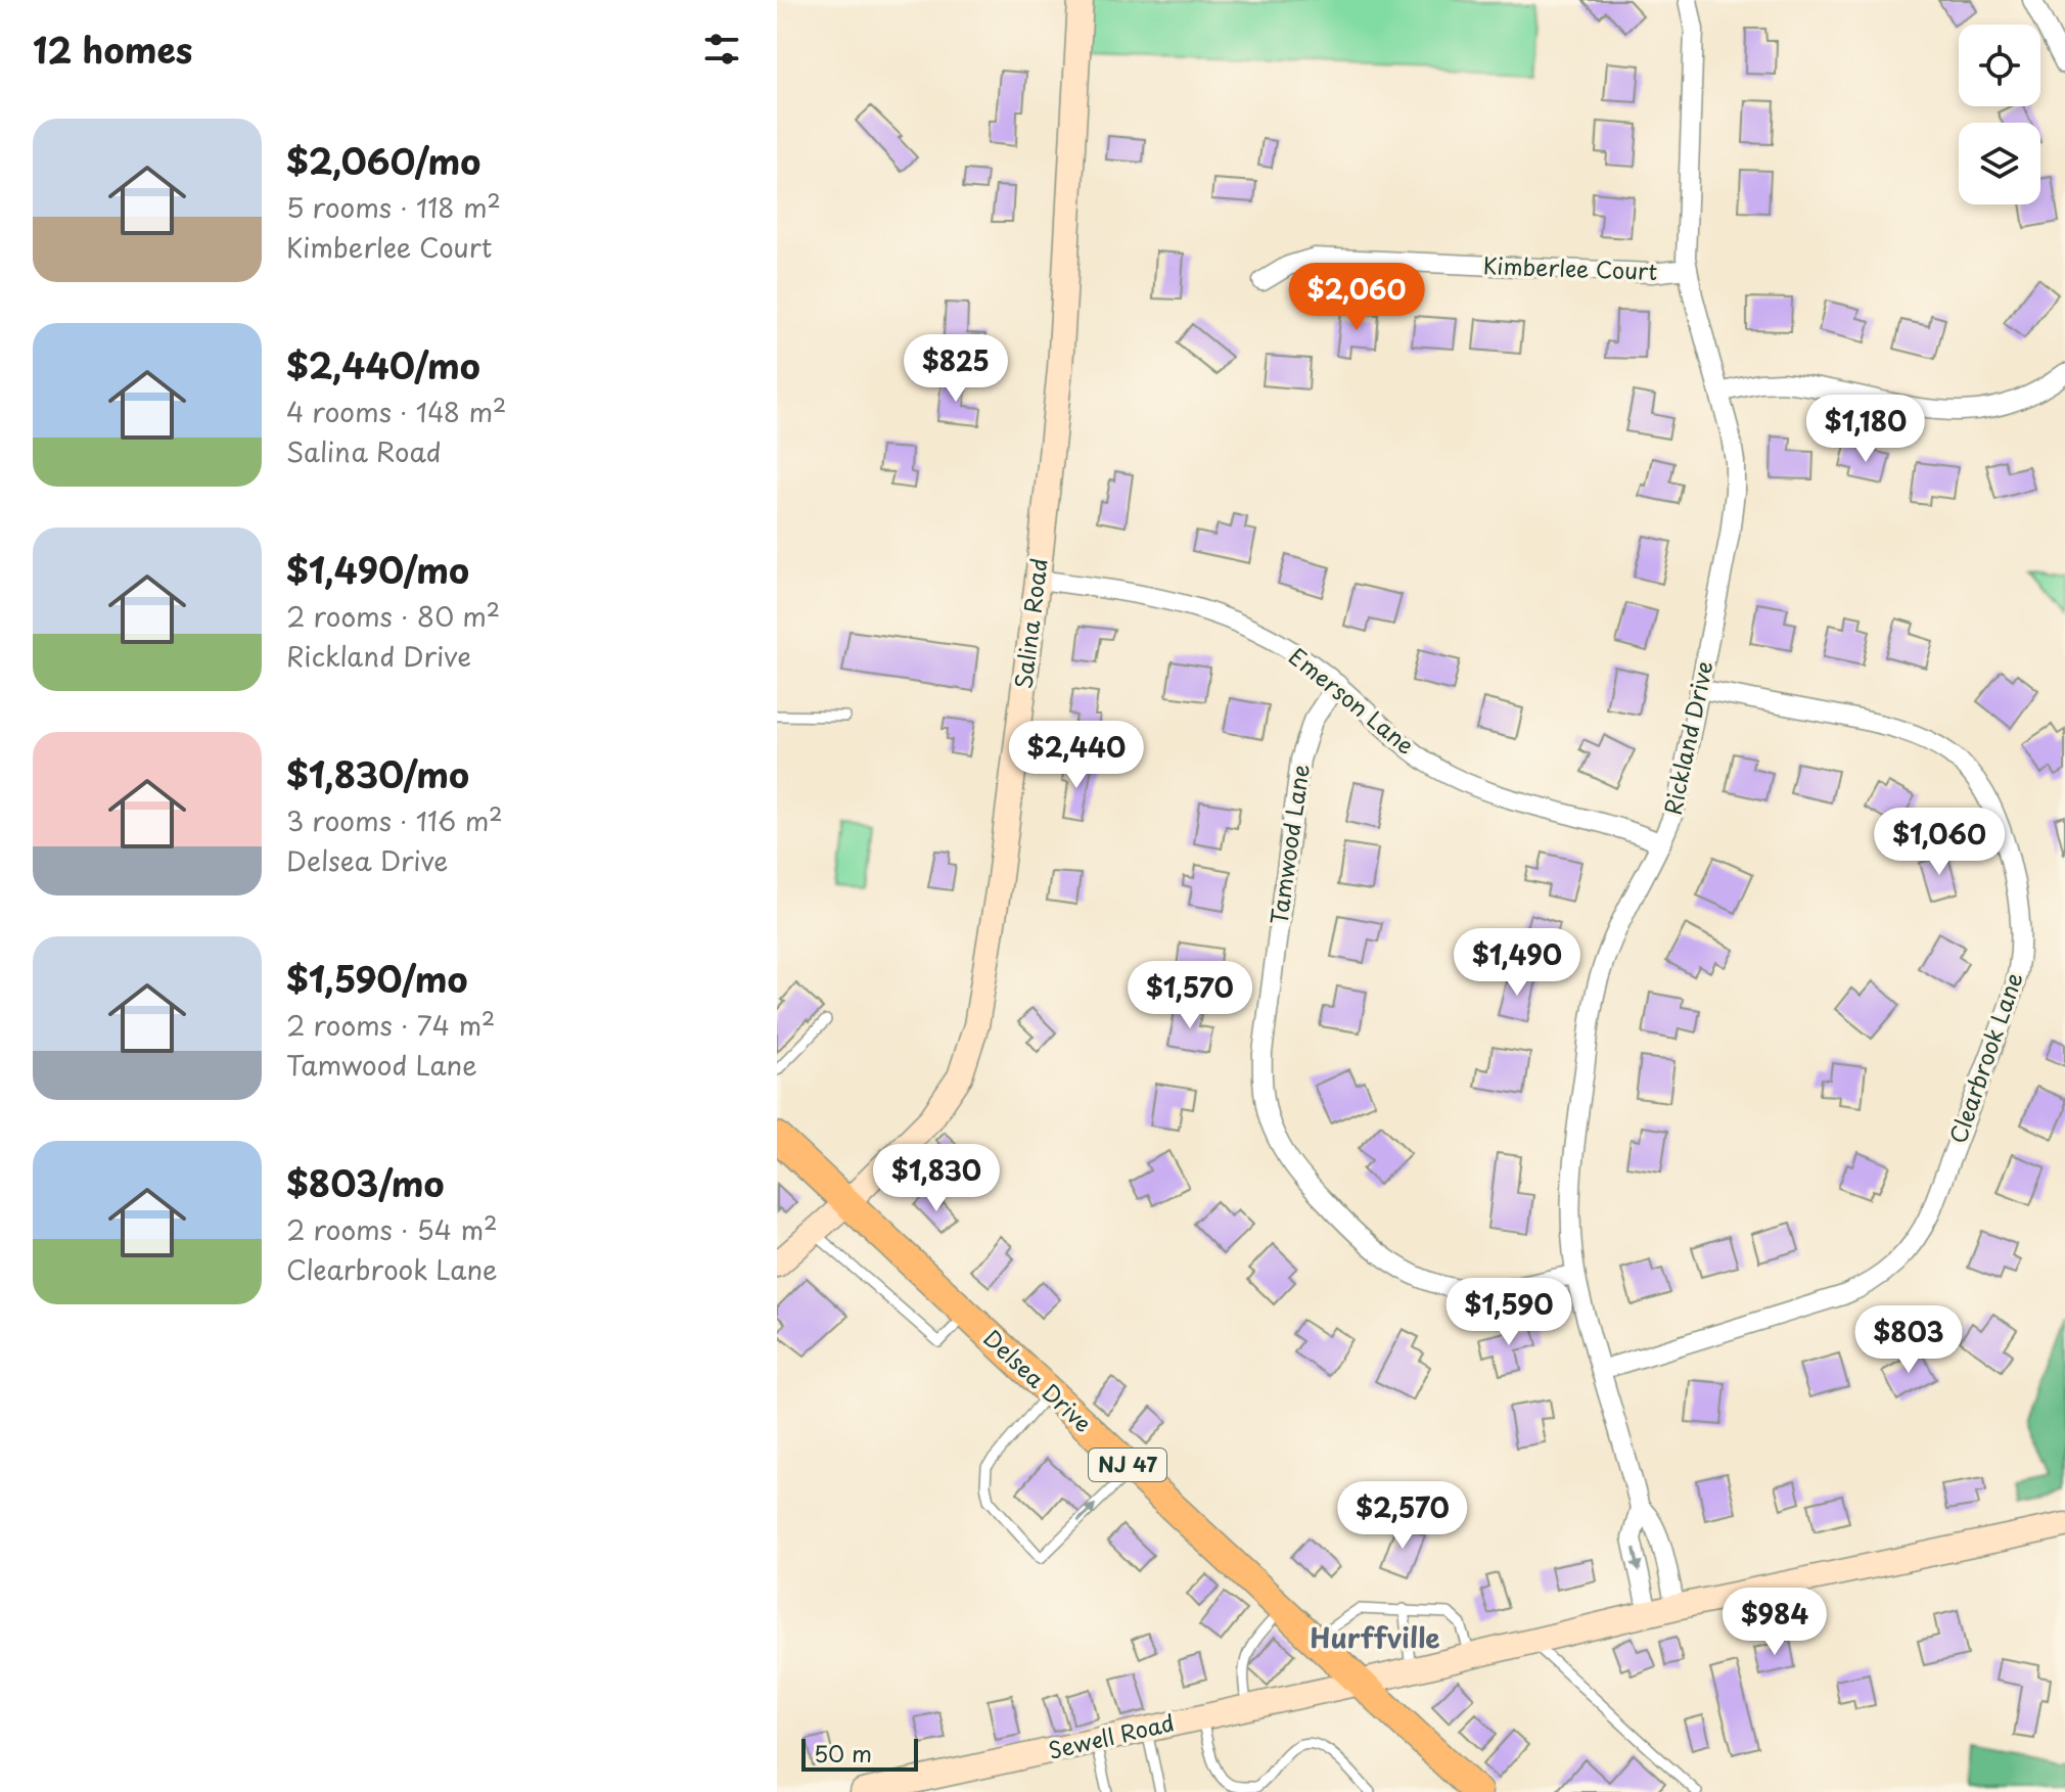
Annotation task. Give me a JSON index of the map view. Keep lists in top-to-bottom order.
{
  "streets": {
    "main road": ["Delsea Drive", "NJ 47"],
    "street": [
      "Kimberlee Court",
      "Salina Road",
      "Emerson Lane",
      "Rickland Drive",
      "Tamwood Lane",
      "Clearbrook Lane",
      "Sewell Road"
    ]
  },
  "crossings": [
    ["Kimberlee Court", "Rickland Drive"],
    ["Salina Road", "Emerson Lane"],
    ["Salina Road", "Delsea Drive"],
    ["Emerson Lane", "Rickland Drive"],
    ["Emerson Lane", "Tamwood Lane"],
    ["Rickland Drive", "Tamwood Lane"],
    ["Rickland Drive", "Clearbrook Lane"],
    ["Rickland Drive", "Sewell Road"],
    ["Delsea Drive", "Sewell Road"]
  ],
  "districts": ["Hurffville"],
  "scale_bar": "50 m",
  "page": {
    "heading": "12 homes",
    "list": [
      {
        "name": "$2,060/mo",
        "note": "5 rooms · 118 m² · Kimberlee Court"
      },
      {
        "name": "$2,440/mo",
        "note": "4 rooms · 148 m² · Salina Road"
      },
      {
        "name": "$1,490/mo",
        "note": "2 rooms · 80 m² · Rickland Drive"
      },
      {
        "name": "$1,830/mo",
        "note": "3 rooms · 116 m² · Delsea Drive"
      },
      {
        "name": "$1,590/mo",
        "note": "2 rooms · 74 m² · Tamwood Lane"
      },
      {
        "name": "$803/mo",
        "note": "2 rooms · 54 m² · Clearbrook Lane"
      }
    ],
    "price": [
      "$2,060",
      "$825",
      "$1,180",
      "$2,440",
      "$1,060",
      "$1,490",
      "$1,570",
      "$1,830",
      "$1,590",
      "$803",
      "$2,570",
      "$984"
    ],
    "scale": "50 m"
  }
}
